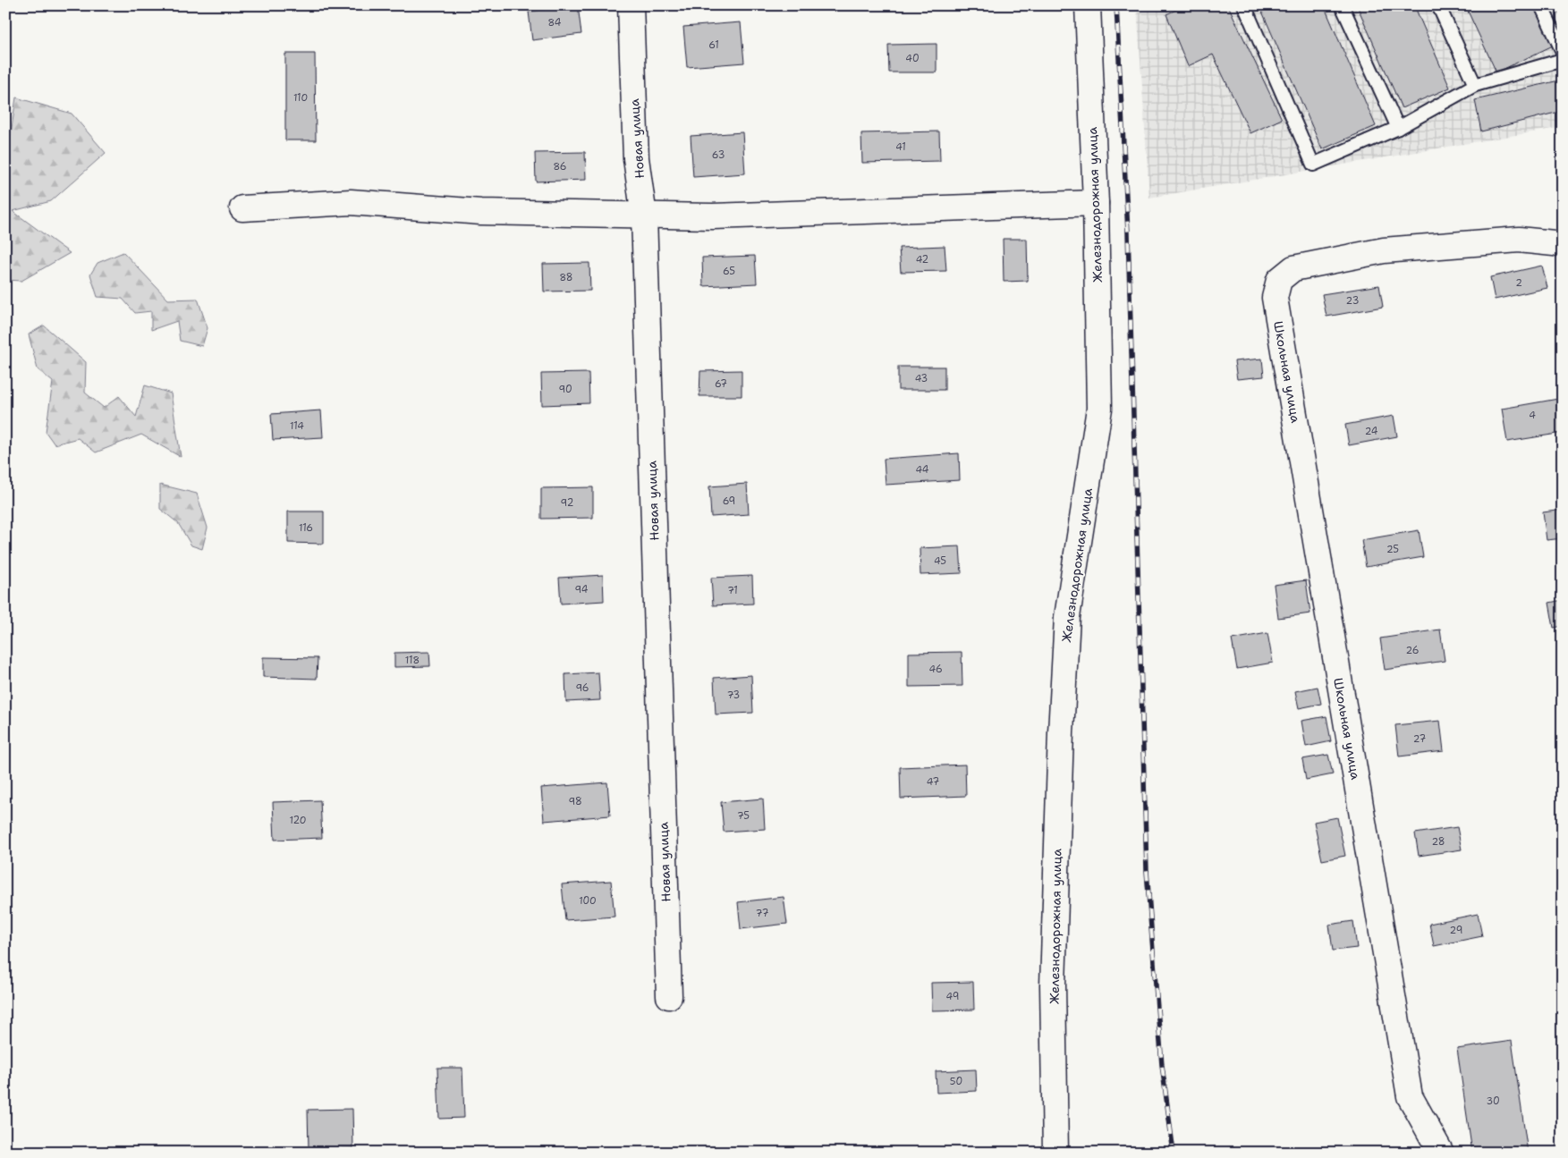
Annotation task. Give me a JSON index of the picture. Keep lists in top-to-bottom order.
{
  "streets": {
    "street": ["Новая улица", "Железнодорожная улица", "Школьная улица"]
  },
  "house_numbers": [
    "84",
    "61",
    "40",
    "110",
    "41",
    "63",
    "86",
    "42",
    "65",
    "88",
    "2",
    "23",
    "43",
    "67",
    "90",
    "4",
    "114",
    "24",
    "44",
    "69",
    "92",
    "116",
    "25",
    "45",
    "94",
    "71",
    "26",
    "118",
    "46",
    "96",
    "73",
    "27",
    "47",
    "98",
    "75",
    "120",
    "28",
    "100",
    "77",
    "29",
    "49",
    "50",
    "30"
  ]
}
